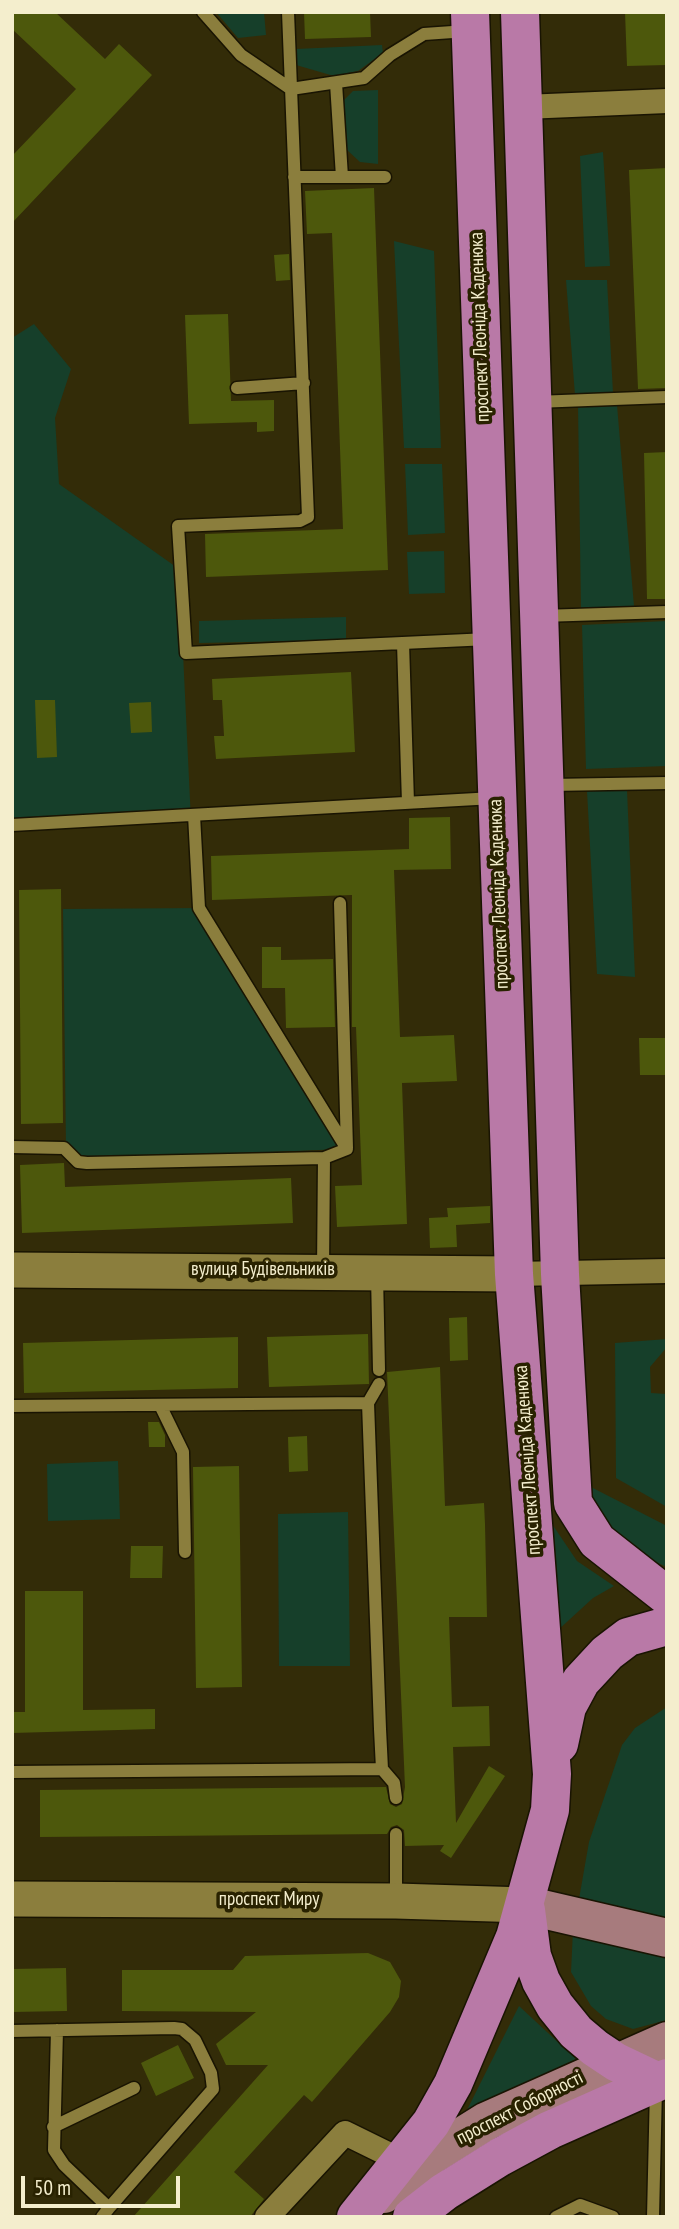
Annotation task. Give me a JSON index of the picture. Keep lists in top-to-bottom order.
{
  "streets": {
    "highway": ["проспект Леоніда Каденюка", "проспект Соборності"],
    "main road": ["вулиця Будівельників", "проспект Миру"]
  },
  "crossings": [
    ["проспект Леоніда Каденюка", "вулиця Будівельників"],
    ["проспект Миру", "проспект Соборності"]
  ],
  "scale_bar": "50 m"
}
